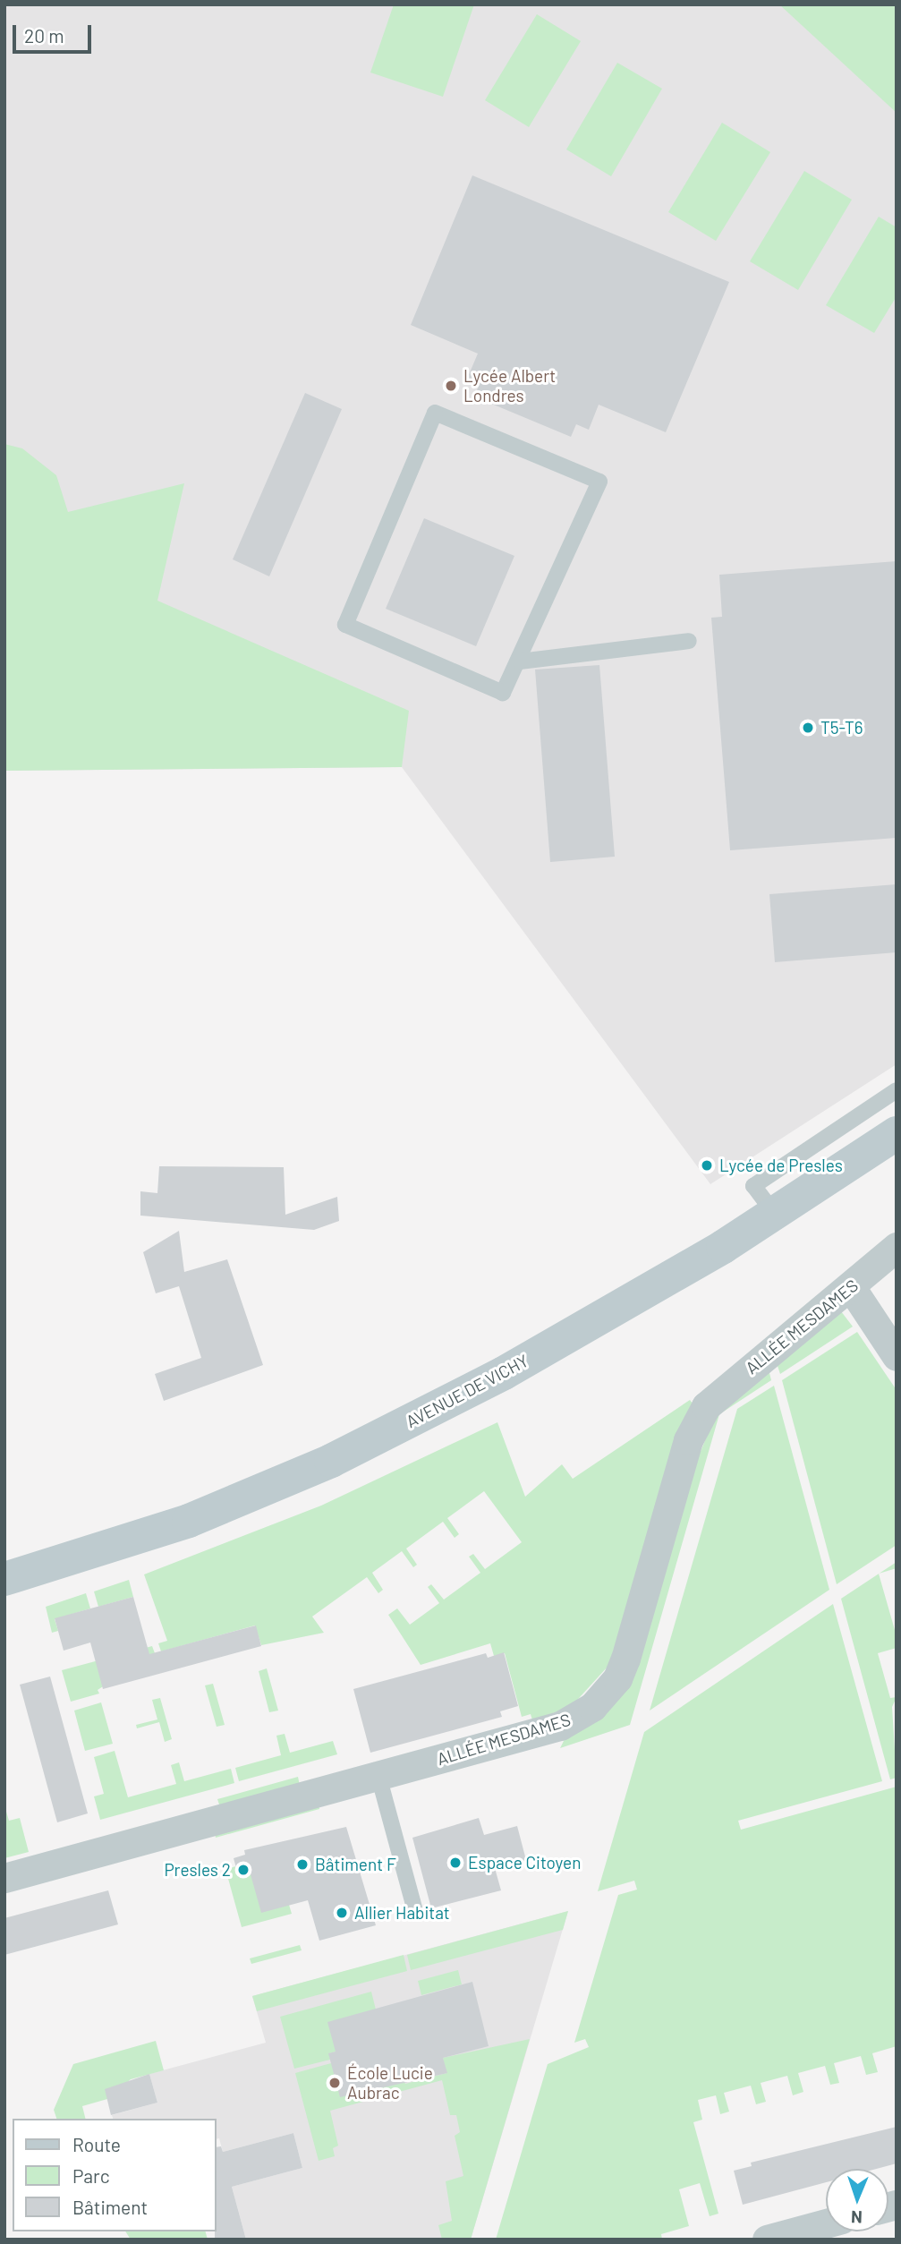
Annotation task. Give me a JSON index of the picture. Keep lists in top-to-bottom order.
{
  "streets": {
    "main road": ["AVENUE DE VICHY"],
    "street": ["ALLÉE MESDAMES"]
  },
  "places": [
    "Lycée Albert Londres",
    "T5-T6",
    "Lycée de Presles",
    "Espace Citoyen",
    "Bâtiment F",
    "Presles 2",
    "Allier Habitat",
    "École Lucie Aubrac"
  ],
  "legend": ["Route", "Parc", "Bâtiment"],
  "scale_bar": "20 m",
  "north": "bottom"
}
